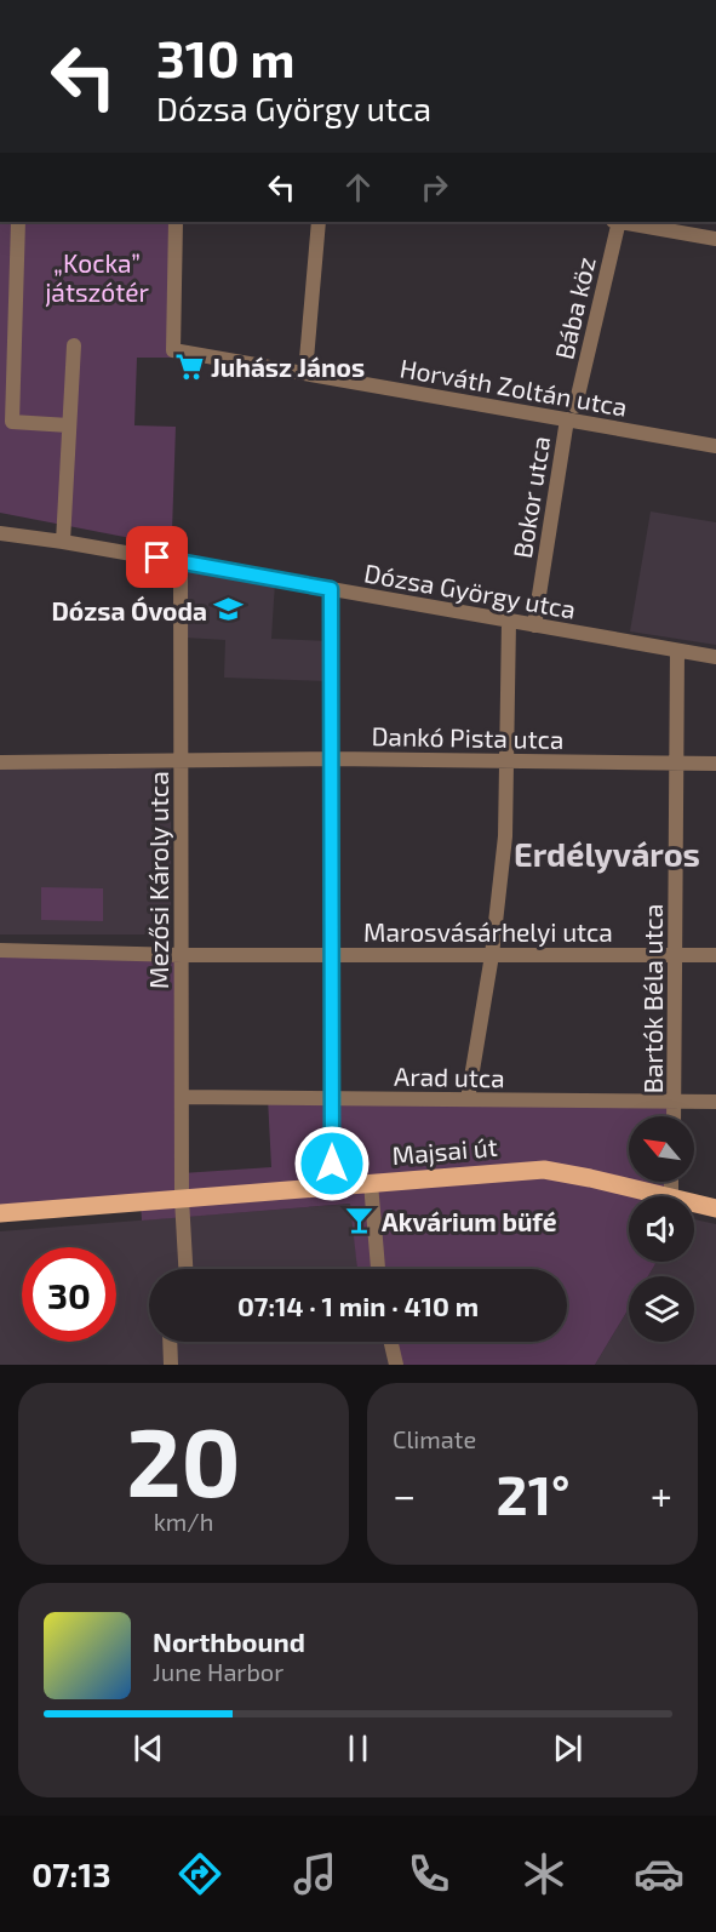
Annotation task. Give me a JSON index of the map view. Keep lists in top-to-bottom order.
{
  "streets": {
    "main road": ["Majsai út"],
    "street": [
      "Bába köz",
      "Horváth Zoltán utca",
      "Bokor utca",
      "Dózsa György utca",
      "Dankó Pista utca",
      "Mezősi Károly utca",
      "Marosvásárhelyi utca",
      "Bartók Béla utca",
      "Arad utca"
    ]
  },
  "crossings": [
    ["Horváth Zoltán utca", "Bokor utca"],
    ["Bokor utca", "Dózsa György utca"],
    ["Dózsa György utca", "Mezősi Károly utca"],
    ["Dózsa György utca", "Bartók Béla utca"],
    ["Dankó Pista utca", "Mezősi Károly utca"],
    ["Dankó Pista utca", "Bartók Béla utca"],
    ["Mezősi Károly utca", "Marosvásárhelyi utca"],
    ["Mezősi Károly utca", "Arad utca"],
    ["Mezősi Károly utca", "Majsai út"],
    ["Marosvásárhelyi utca", "Bartók Béla utca"],
    ["Bartók Béla utca", "Arad utca"]
  ],
  "districts": ["Erdélyváros"],
  "parks": ["„Kocka” játszótér"],
  "places": {
    "supermarket": ["Juhász János"],
    "school or university": ["Dózsa Óvoda"],
    "bar": ["Akvárium büfé"]
  },
  "north": "top left",
  "page": {
    "turn": ["310 m", "Dózsa György utca"],
    "limit": "30",
    "trip": "07:14 · 1 min · 410 m",
    "tile": [
      ["20", "km/h"],
      "Climate"
    ],
    "heat": ["−", "21°", "+"],
    "song": ["Northbound", "June Harbor"],
    "tabs": "07:13"
  }
}
